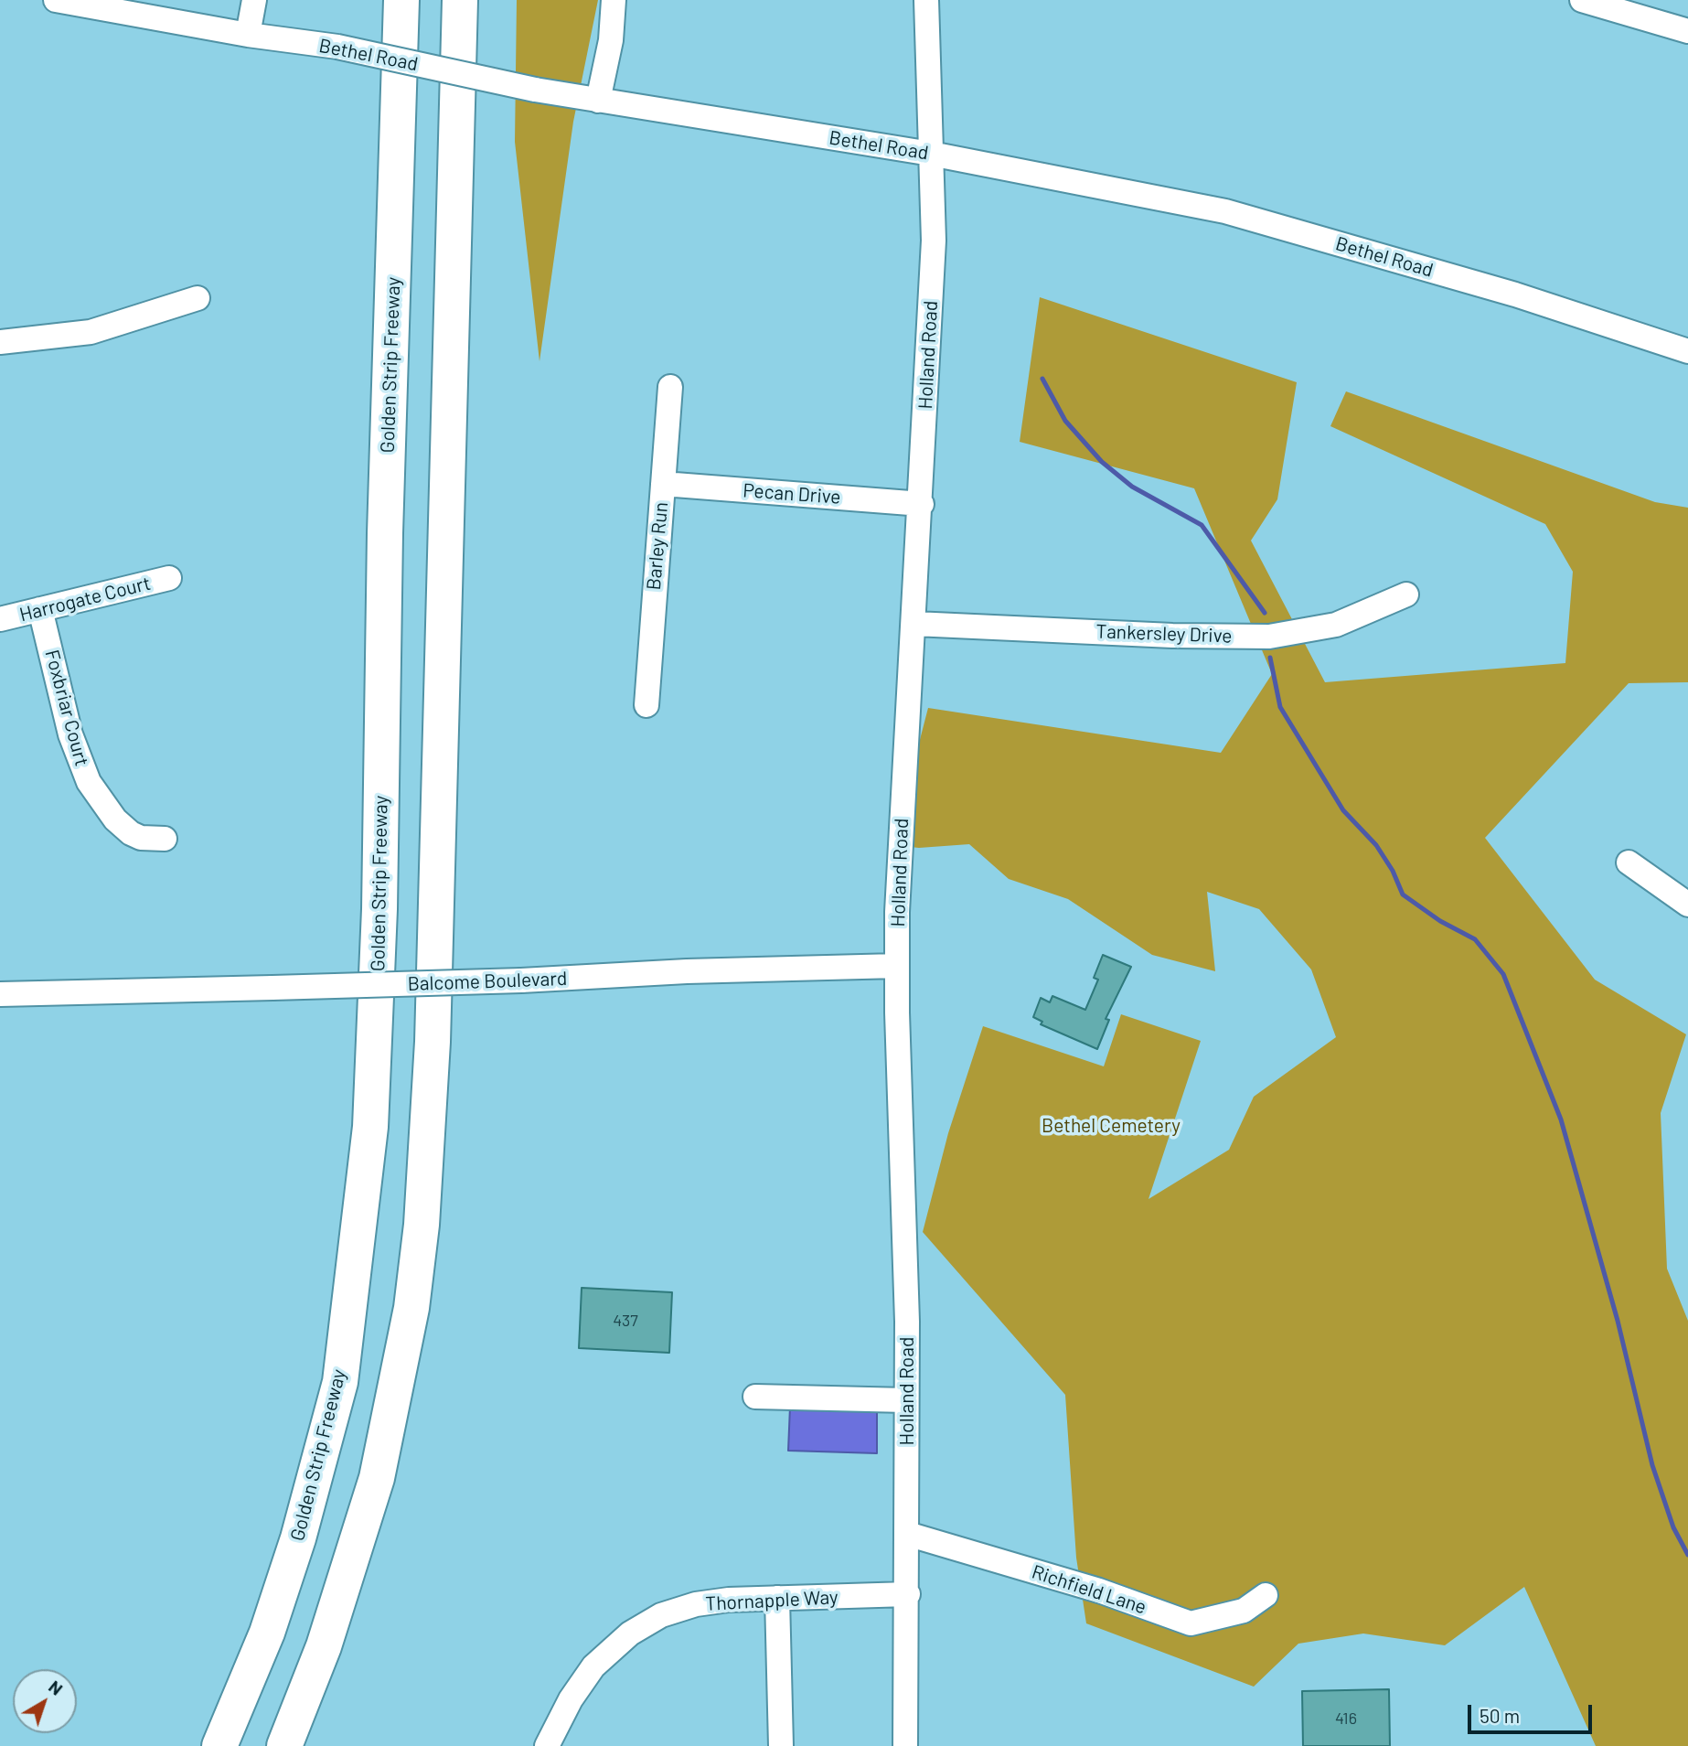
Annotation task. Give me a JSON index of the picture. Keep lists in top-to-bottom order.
{
  "streets": {
    "highway": ["Golden Strip Freeway"],
    "street": [
      "Bethel Road",
      "Holland Road",
      "Pecan Drive",
      "Barley Run",
      "Harrogate Court",
      "Tankersley Drive",
      "Foxbriar Court",
      "Balcome Boulevard",
      "Richfield Lane",
      "Thornapple Way"
    ]
  },
  "crossings": [
    ["Bethel Road", "Holland Road"],
    ["Holland Road", "Pecan Drive"],
    ["Holland Road", "Tankersley Drive"],
    ["Holland Road", "Balcome Boulevard"],
    ["Holland Road", "Richfield Lane"],
    ["Holland Road", "Thornapple Way"],
    ["Pecan Drive", "Barley Run"],
    ["Harrogate Court", "Foxbriar Court"]
  ],
  "parks": ["Bethel Cemetery"],
  "house_numbers": ["437", "416"],
  "scale_bar": "50 m",
  "north": "top right"
}
